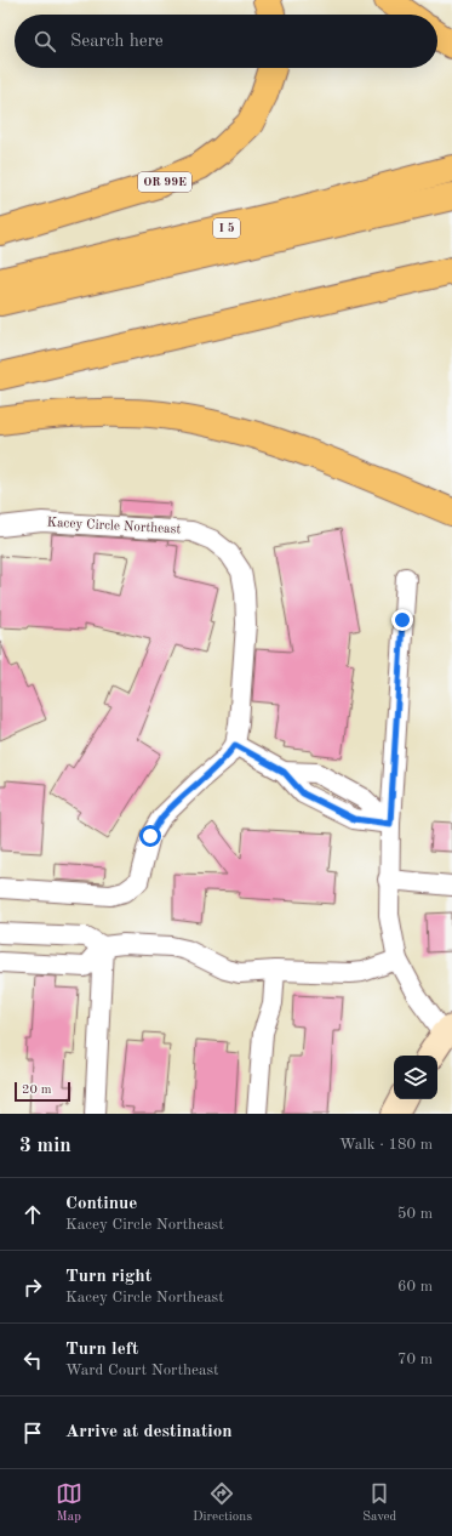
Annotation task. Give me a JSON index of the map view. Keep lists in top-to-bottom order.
{
  "streets": {
    "main road": ["OR 99E", "I 5"],
    "street": ["Kacey Circle Northeast"]
  },
  "scale_bar": "20 m",
  "page": {
    "search": "Search here",
    "scale": "20 m",
    "heading": ["3 min", "Walk · 180 m"],
    "list": [
      ["Continue", "Kacey Circle Northeast", "50 m"],
      ["Turn right", "Kacey Circle Northeast", "60 m"],
      ["Turn left", "Ward Court Northeast", "70 m"],
      "Arrive at destination"
    ],
    "nav": ["Map", "Directions", "Saved"]
  }
}
